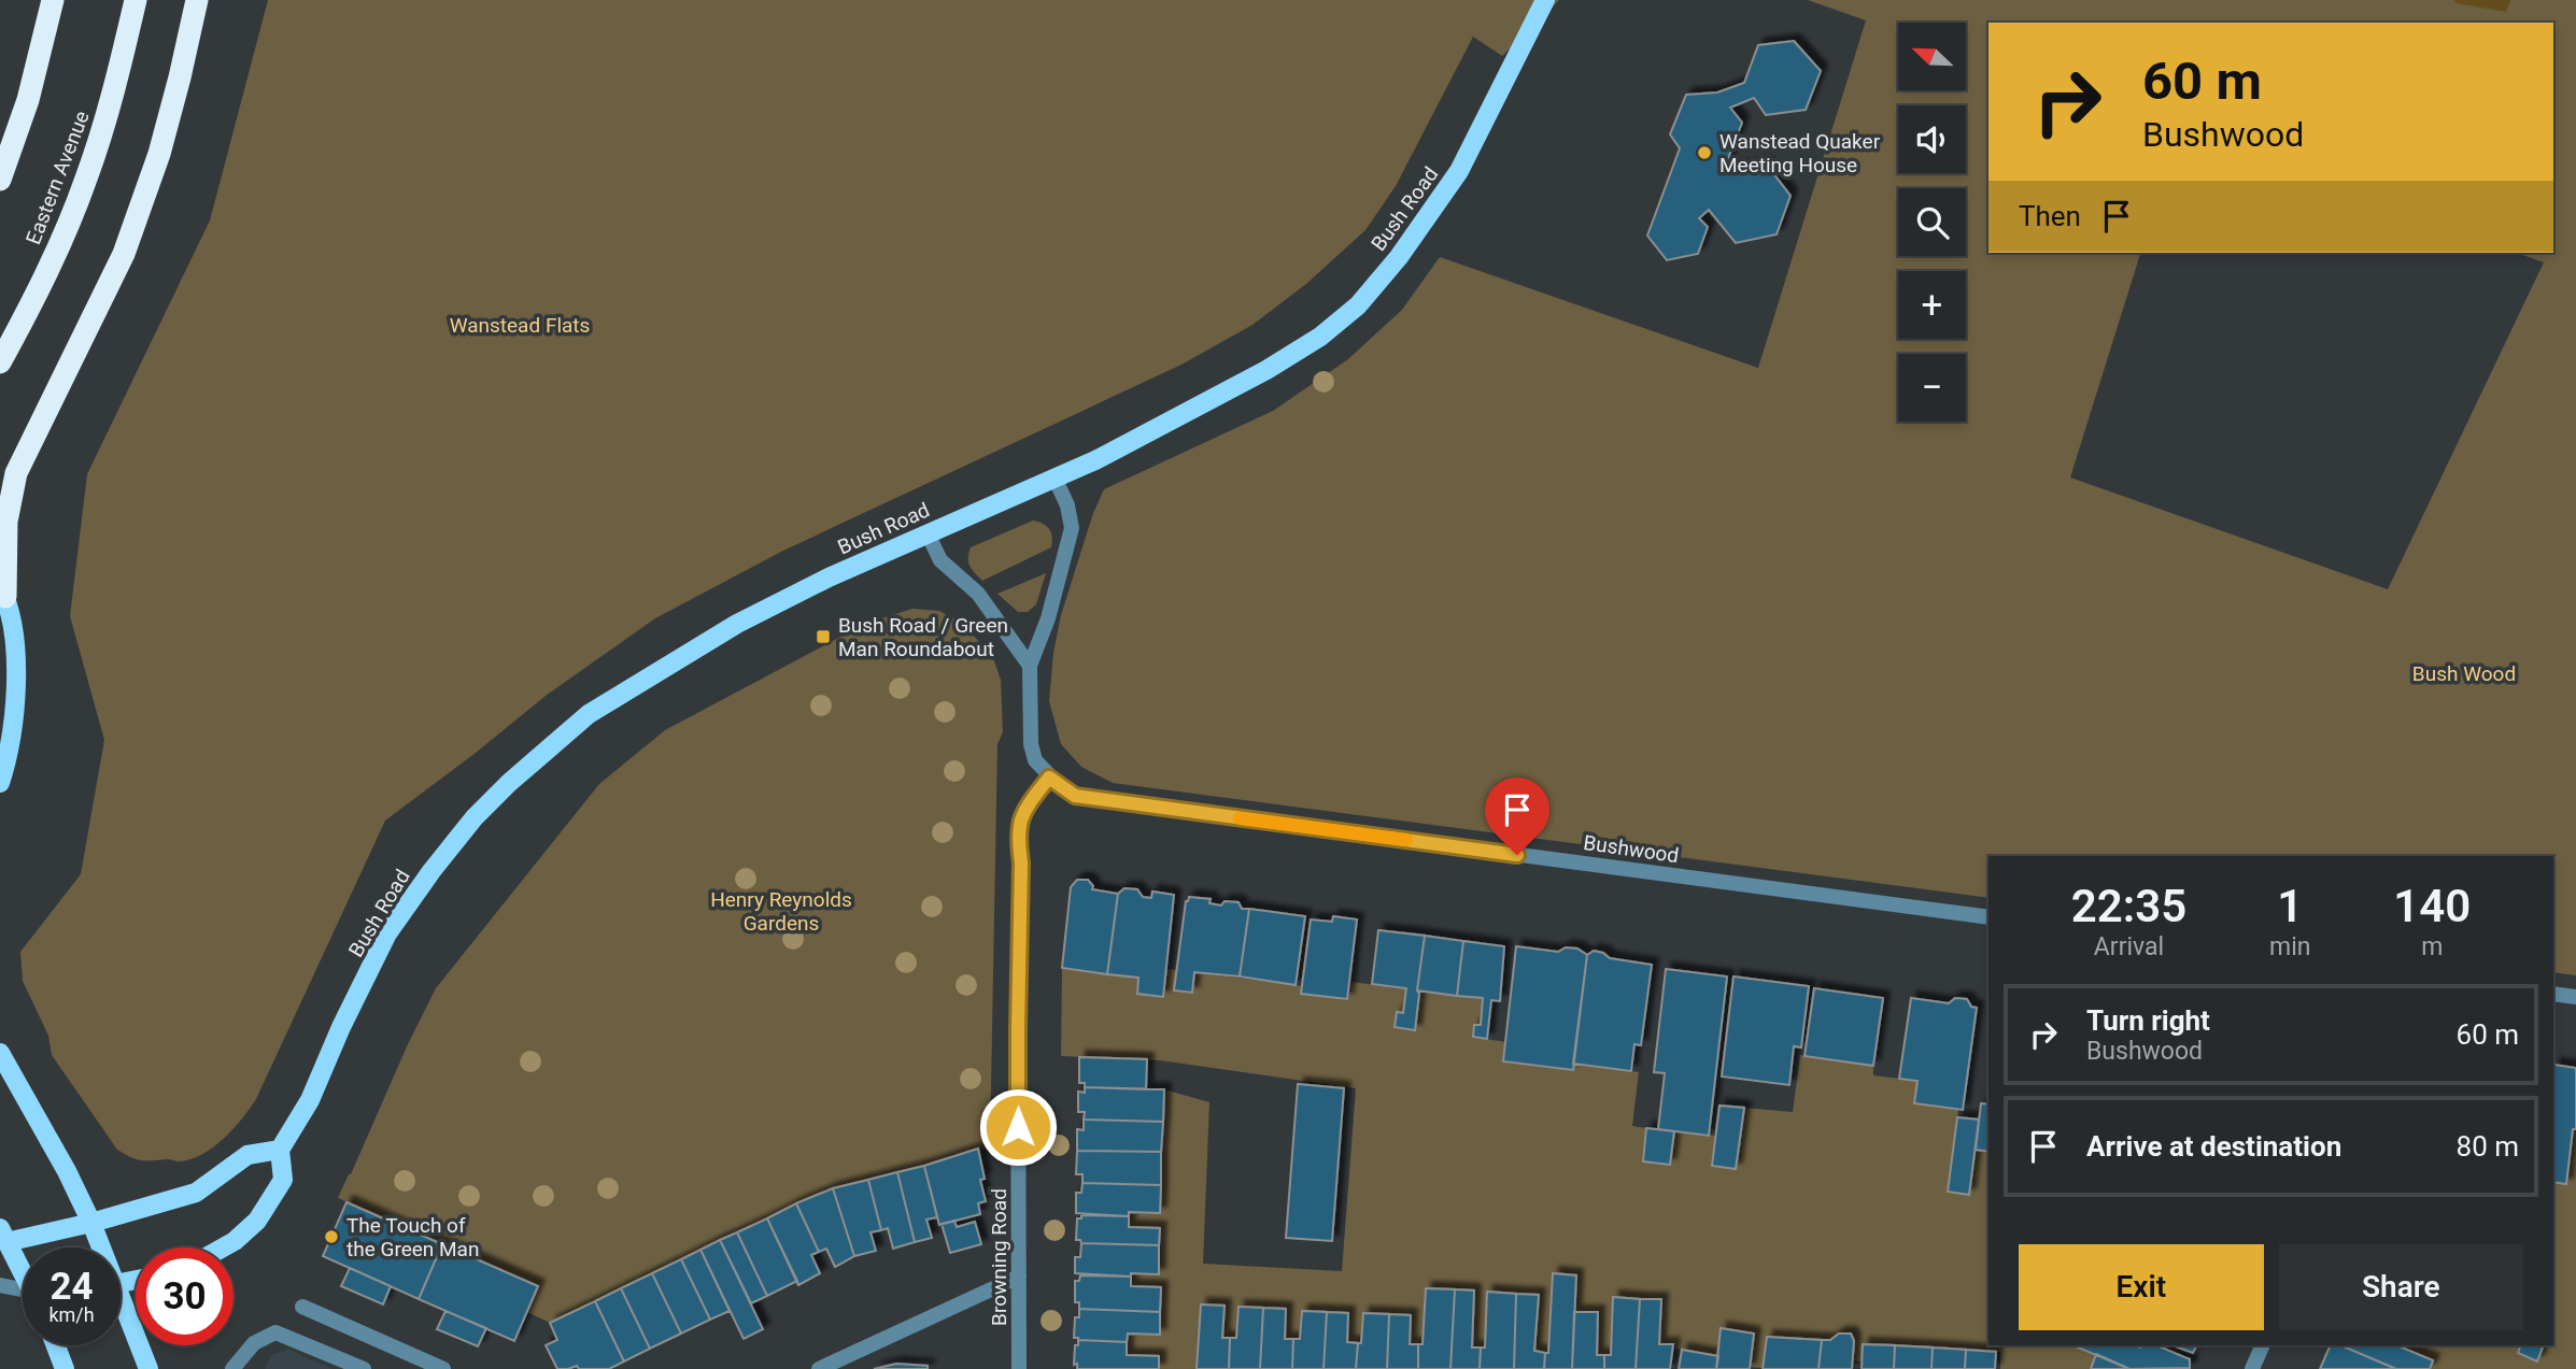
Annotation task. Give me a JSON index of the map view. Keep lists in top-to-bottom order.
{
  "streets": {
    "highway": ["Eastern Avenue"],
    "main road": ["Bush Road"],
    "street": ["Bushwood", "Browning Road"]
  },
  "crossings": [
    ["Bushwood", "Browning Road"]
  ],
  "parks": ["Wanstead Flats", "Bush Wood", "Henry Reynolds Gardens"],
  "places": {
    "other": ["Wanstead Quaker Meeting House", "The Touch of the Green Man"],
    "transit": ["Bush Road / Green Man Roundabout"]
  },
  "north": "top left",
  "page": {
    "map_buttons": ["+", "−"],
    "turn": ["60 m", "Bushwood"],
    "then": "Then",
    "eta": [
      "22:35",
      "Arrival",
      "1",
      "min",
      "140",
      "m"
    ],
    "list": [
      {
        "name": "Turn right",
        "note": "Bushwood",
        "value": "60 m"
      },
      {
        "name": "Arrive at destination",
        "value": "80 m"
      }
    ],
    "buttons": ["Exit", "Share"],
    "speed": "24 km/h",
    "limit": "30"
  }
}
